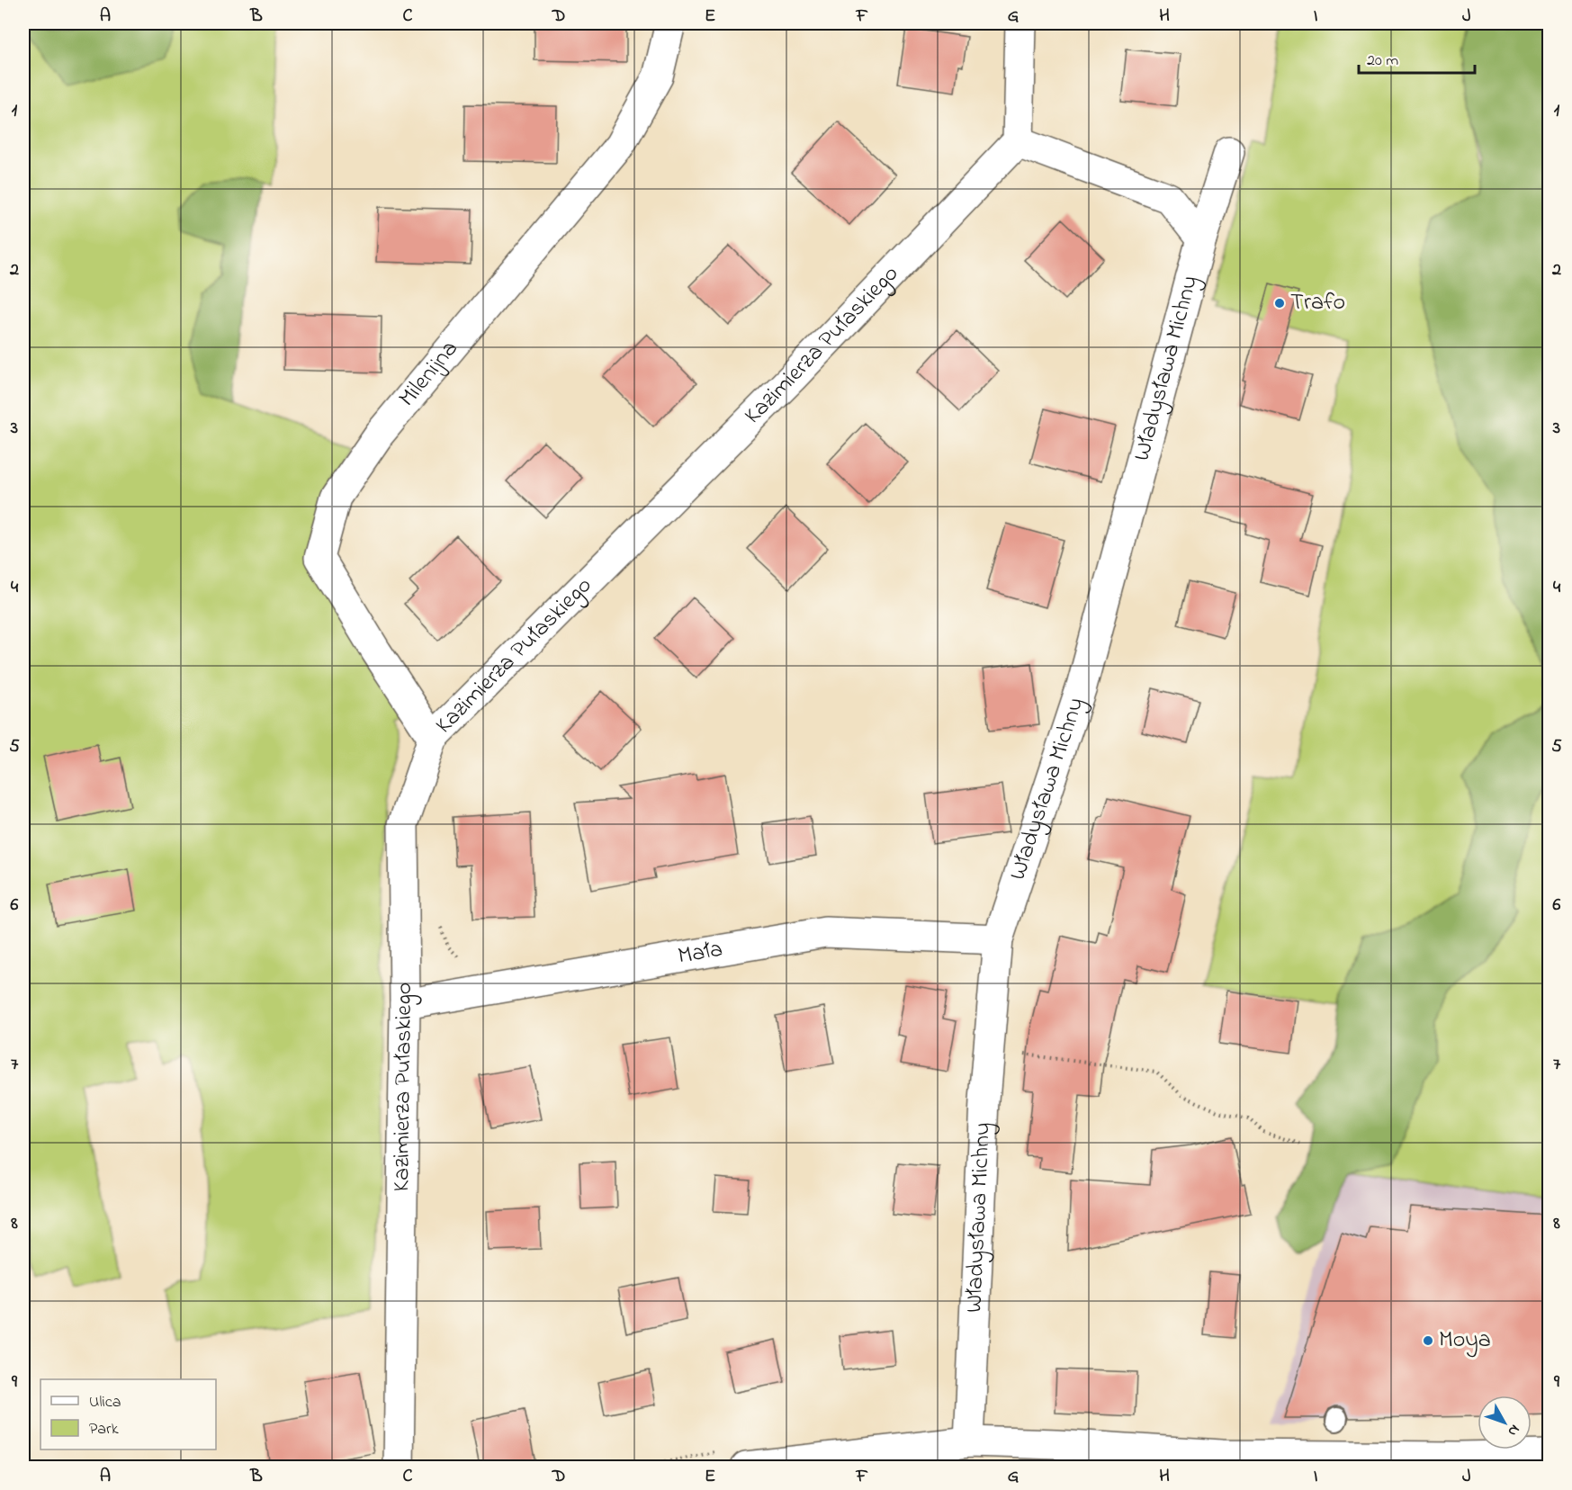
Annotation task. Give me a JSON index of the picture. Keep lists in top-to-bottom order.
{
  "streets": {
    "street": [
      "Kazimierza Pułaskiego",
      "Władysława Michny",
      "Milenijna",
      "Mała"
    ]
  },
  "crossings": [
    ["Kazimierza Pułaskiego", "Milenijna"],
    ["Kazimierza Pułaskiego", "Mała"],
    ["Władysława Michny", "Mała"]
  ],
  "places": ["Trafo", "Moya"],
  "legend": ["Ulica", "Park"],
  "scale_bar": "20 m",
  "north": "bottom right",
  "grid": {
    "columns": [
      "A",
      "B",
      "C",
      "D",
      "E",
      "F",
      "G",
      "H",
      "I",
      "J"
    ],
    "rows": [
      "1",
      "2",
      "3",
      "4",
      "5",
      "6",
      "7",
      "8",
      "9"
    ]
  }
}
